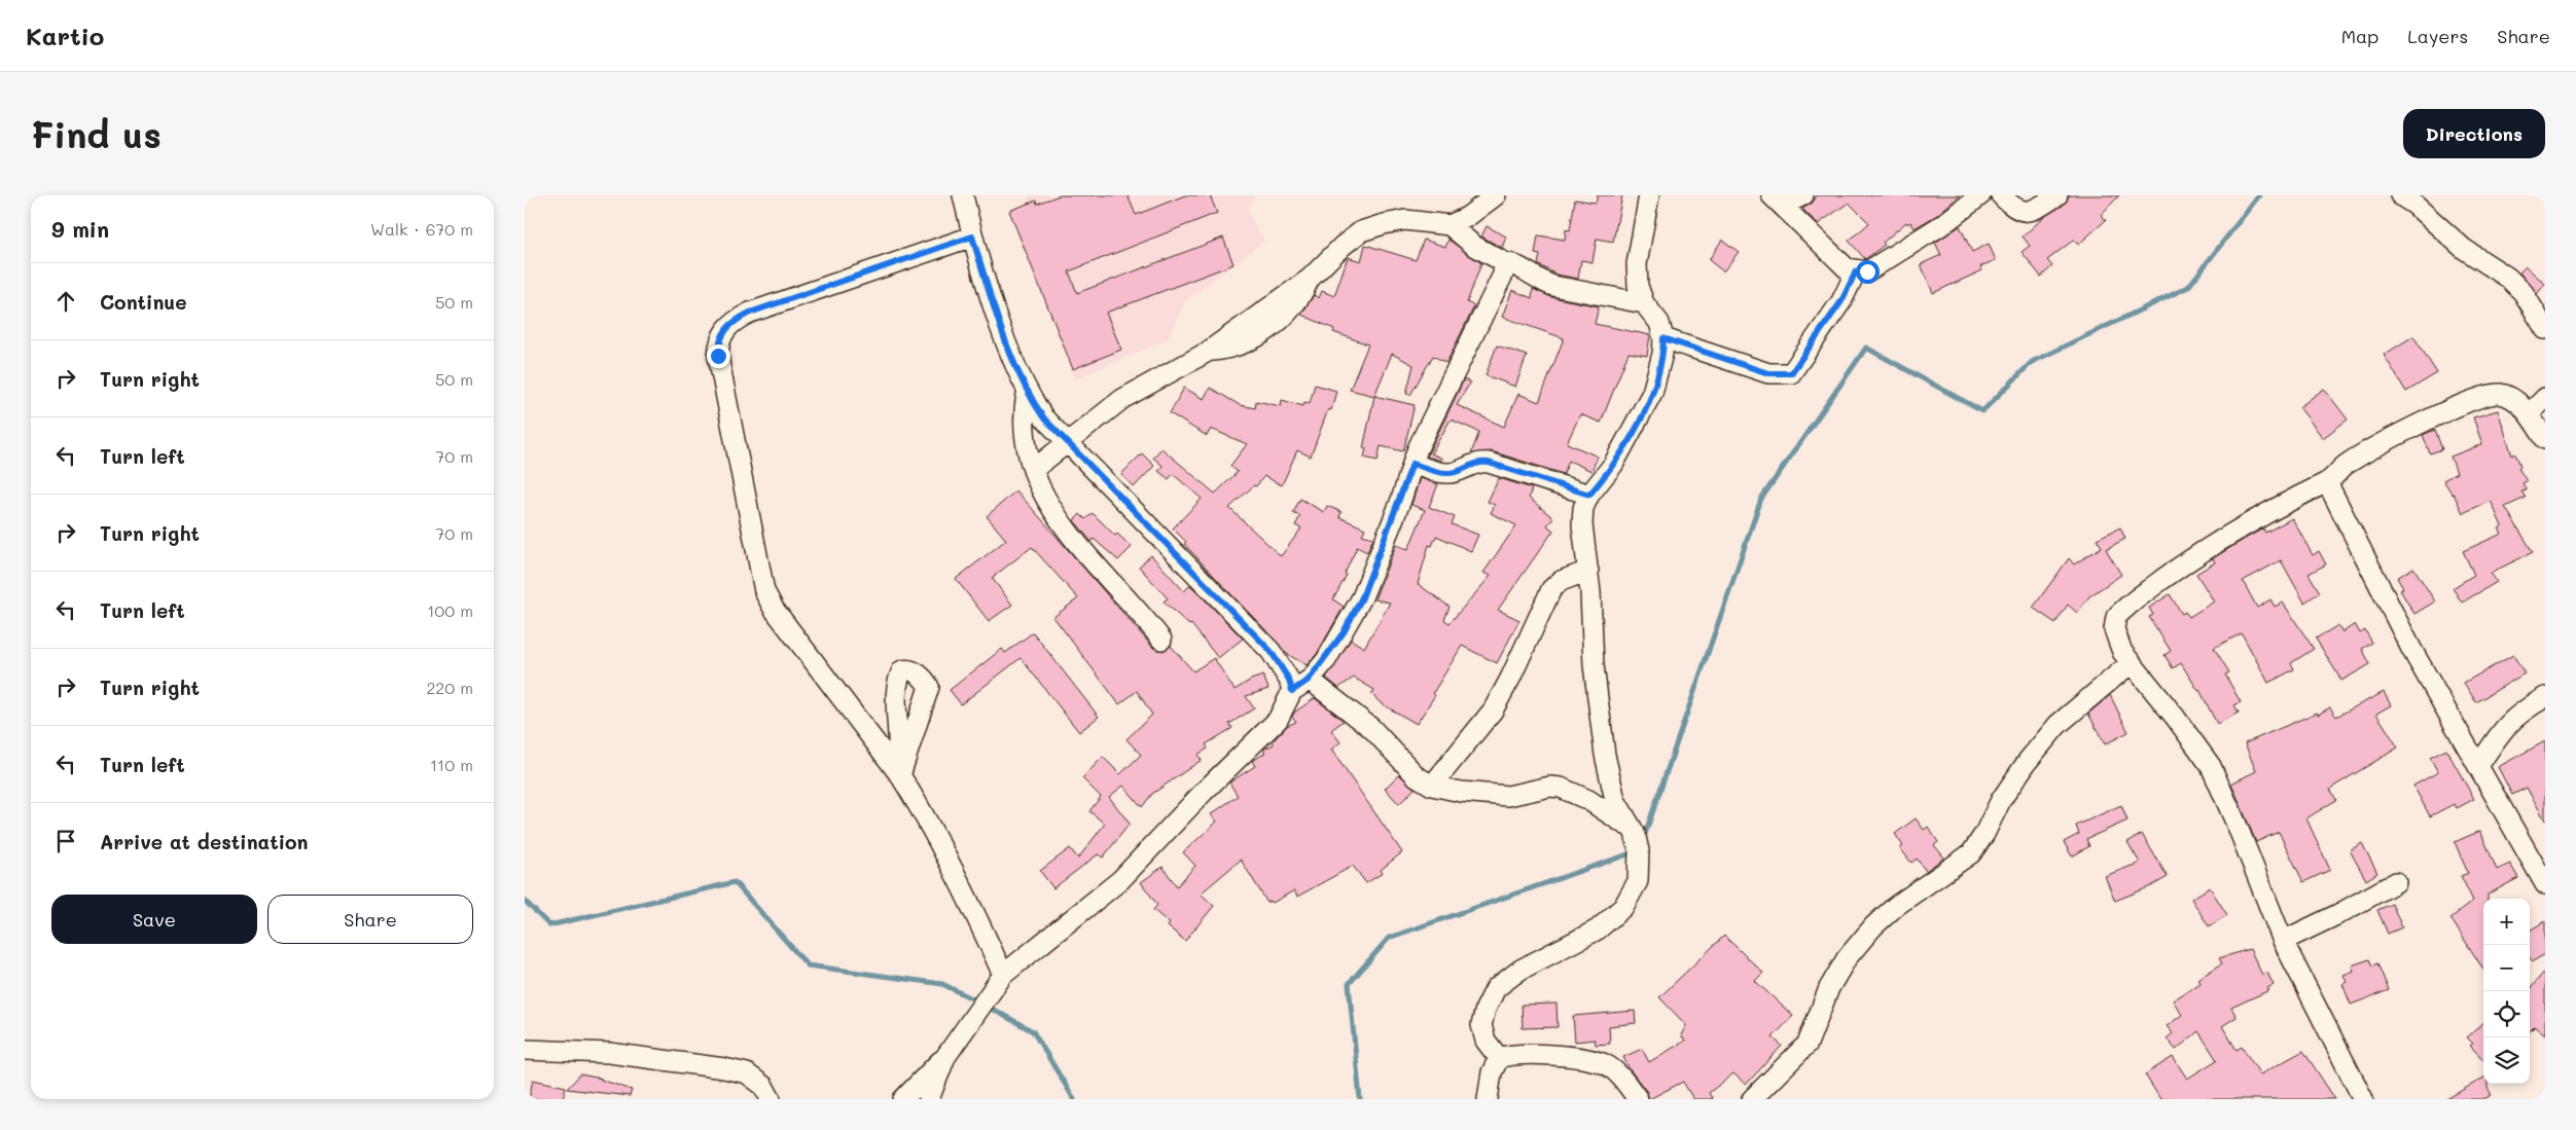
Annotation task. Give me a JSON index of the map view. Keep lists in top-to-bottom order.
{
  "page": {
    "header": "Kartio",
    "nav": ["Map", "Layers", "Share"],
    "buttons": [
      "Directions",
      ["Save", "Share"]
    ],
    "title": "Find us",
    "heading": ["9 min", "Walk · 670 m"],
    "list": [
      ["Continue", "50 m"],
      ["Turn right", "50 m"],
      ["Turn left", "70 m"],
      ["Turn right", "70 m"],
      ["Turn left", "100 m"],
      ["Turn right", "220 m"],
      ["Turn left", "110 m"],
      "Arrive at destination"
    ],
    "map_buttons": ["+", "−"]
  }
}
